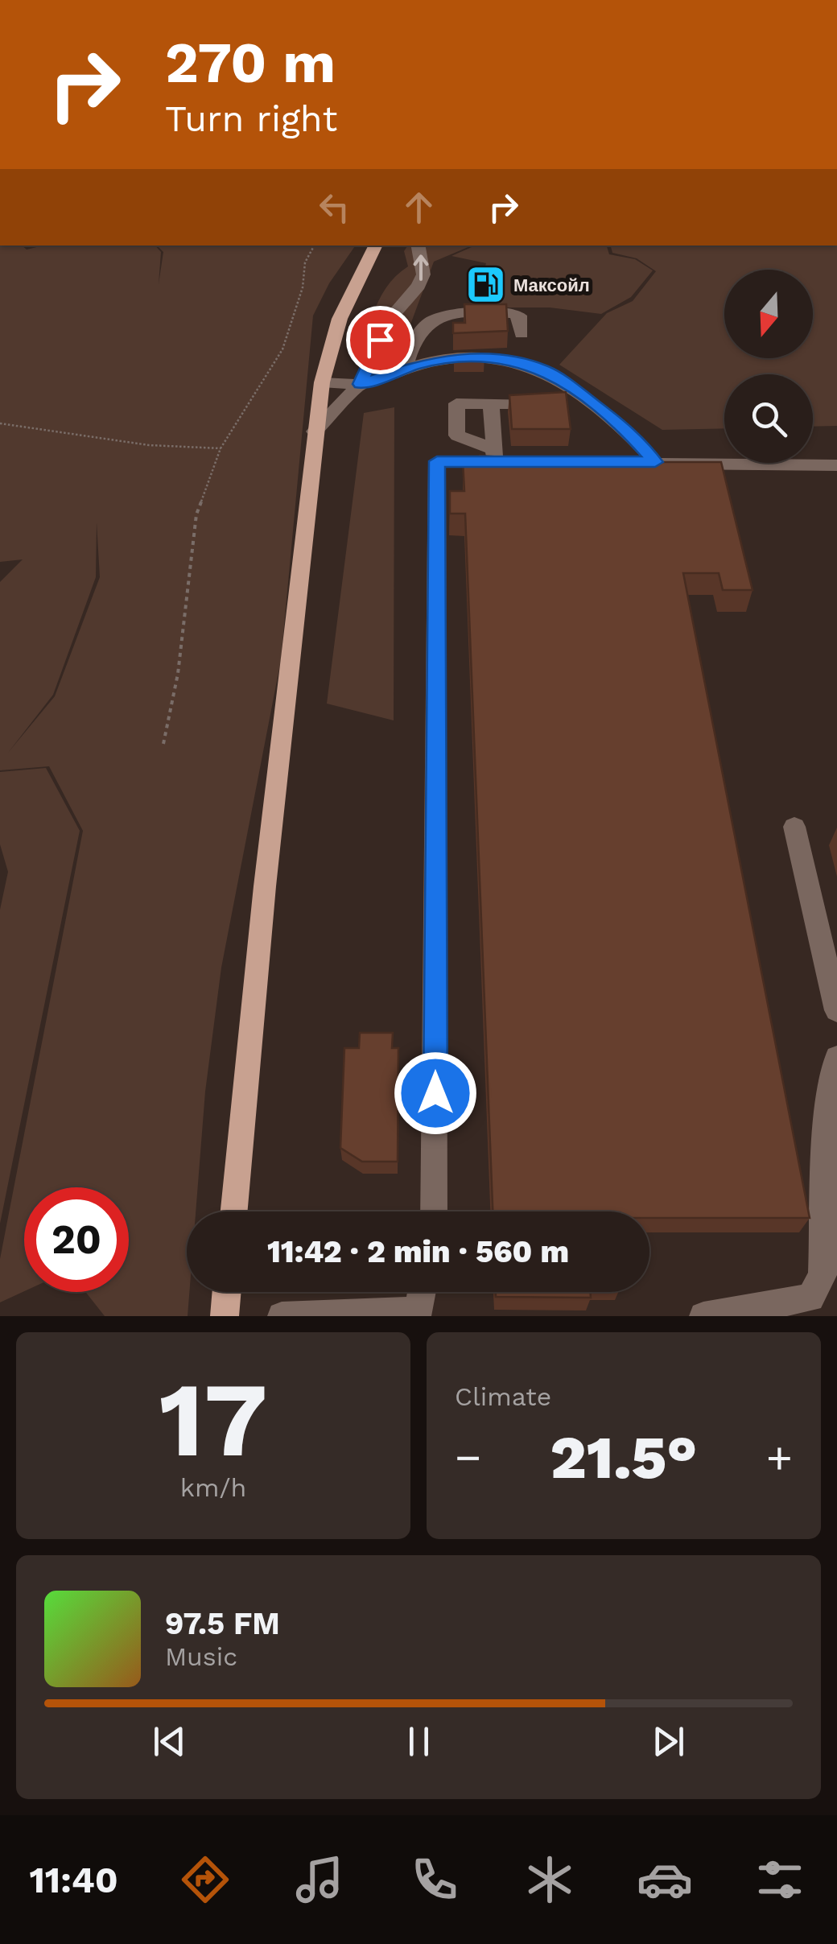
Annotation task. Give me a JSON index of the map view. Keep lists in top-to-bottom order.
{
  "places": {
    "fuel station": ["Максойл"]
  },
  "north": "bottom",
  "page": {
    "turn": ["270 m", "Turn right"],
    "limit": "20",
    "trip": "11:42 · 2 min · 560 m",
    "tile": [
      ["17", "km/h"],
      "Climate"
    ],
    "heat": ["−", "21.5°", "+"],
    "song": ["97.5 FM", "Music"],
    "tabs": "11:40"
  }
}
